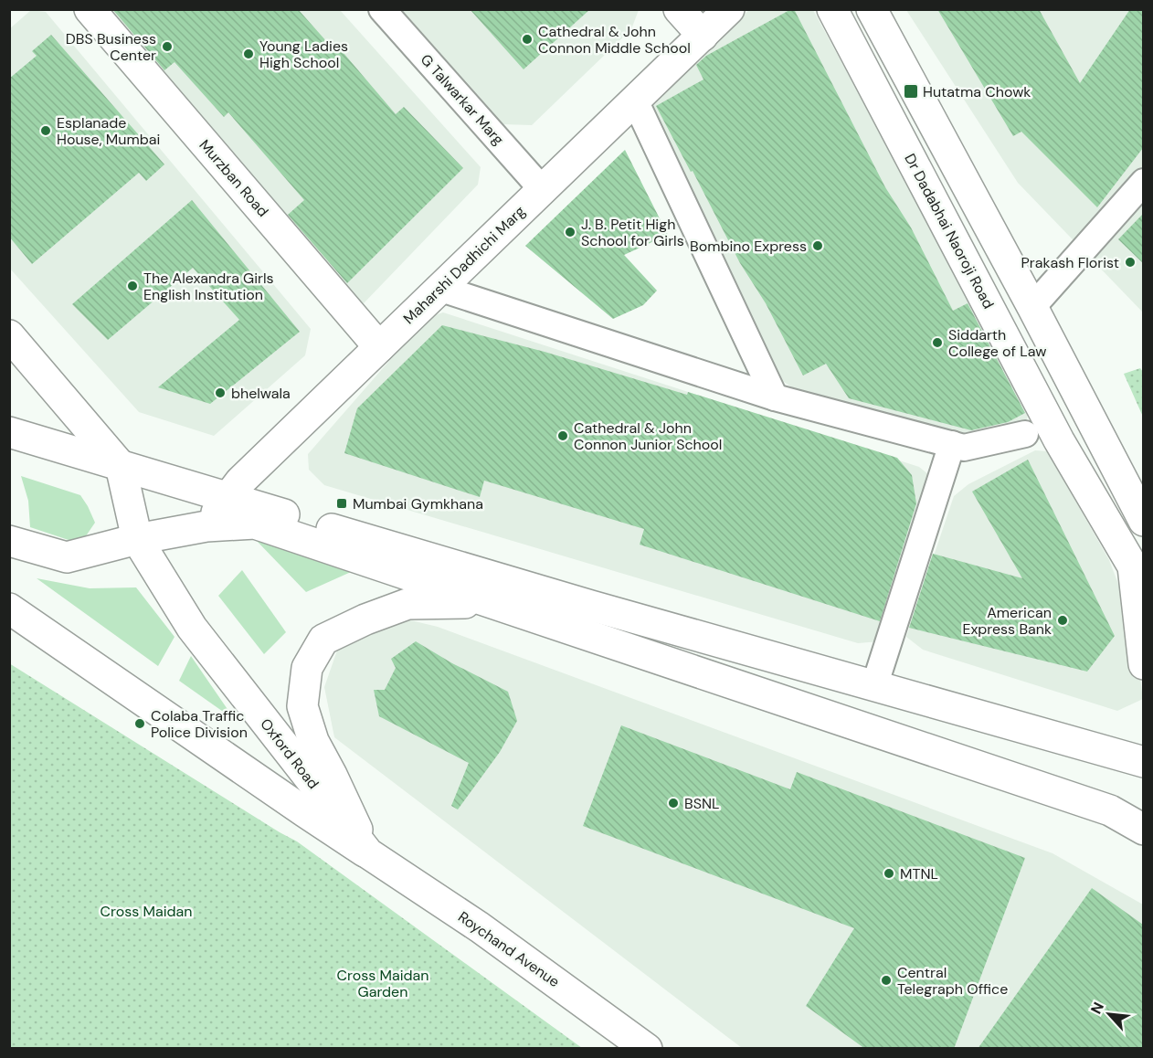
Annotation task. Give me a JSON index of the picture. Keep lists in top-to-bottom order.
{
  "streets": {
    "main road": [
      "Murzban Road",
      "Dr Dadabhai Naoroji Road",
      "Maharshi Dadhichi Marg",
      "Oxford Road",
      "Roychand Avenue"
    ],
    "street": ["G Talwarkar Marg"]
  },
  "crossings": [
    ["G Talwarkar Marg", "Maharshi Dadhichi Marg"],
    ["Murzban Road", "Maharshi Dadhichi Marg"],
    ["Oxford Road", "Roychand Avenue"]
  ],
  "parks": ["Cross Maidan", "Cross Maidan Garden"],
  "places": {
    "other": [
      "Cathedral & John Connon Middle School",
      "DBS Business Center",
      "Young Ladies High School",
      "Esplanade House, Mumbai",
      "J. B. Petit High School for Girls",
      "Bombino Express",
      "Prakash Florist",
      "The Alexandra Girls English Institution",
      "Siddarth College of Law",
      "bhelwala",
      "Cathedral & John Connon Junior School",
      "American Express Bank",
      "Colaba Traffic Police Division",
      "BSNL",
      "MTNL",
      "Central Telegraph Office"
    ],
    "transit": ["Hutatma Chowk", "Mumbai Gymkhana"]
  },
  "north": "top left"
}
